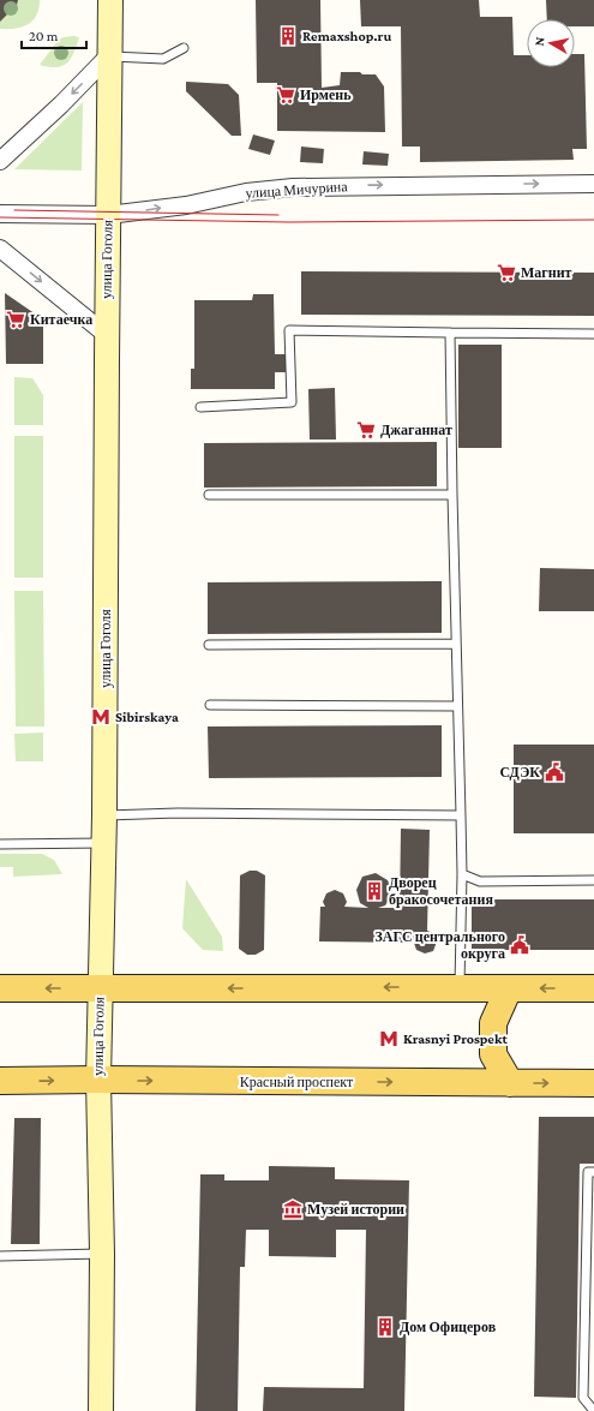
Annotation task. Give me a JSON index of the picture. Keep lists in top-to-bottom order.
{
  "streets": {
    "main road": ["улица Гоголя", "Красный проспект"],
    "street": ["улица Мичурина"]
  },
  "crossings": [
    ["улица Мичурина", "улица Гоголя"],
    ["улица Гоголя", "Красный проспект"]
  ],
  "one_way": ["улица Мичурина"],
  "places": {
    "building": ["Remaxshop.ru", "Дворец бракосочетания", "Дом Офицеров"],
    "supermarket": [
      "Ирмень",
      "Магнит",
      "Китаечка",
      "Джаганнат"
    ],
    "metro station": ["Sibirskaya", "Krasnyi Prospekt"],
    "public building": ["СДЭК", "ЗАГС центрального округа"],
    "museum": ["Музей истории"]
  },
  "scale_bar": "20 m",
  "north": "left"
}
